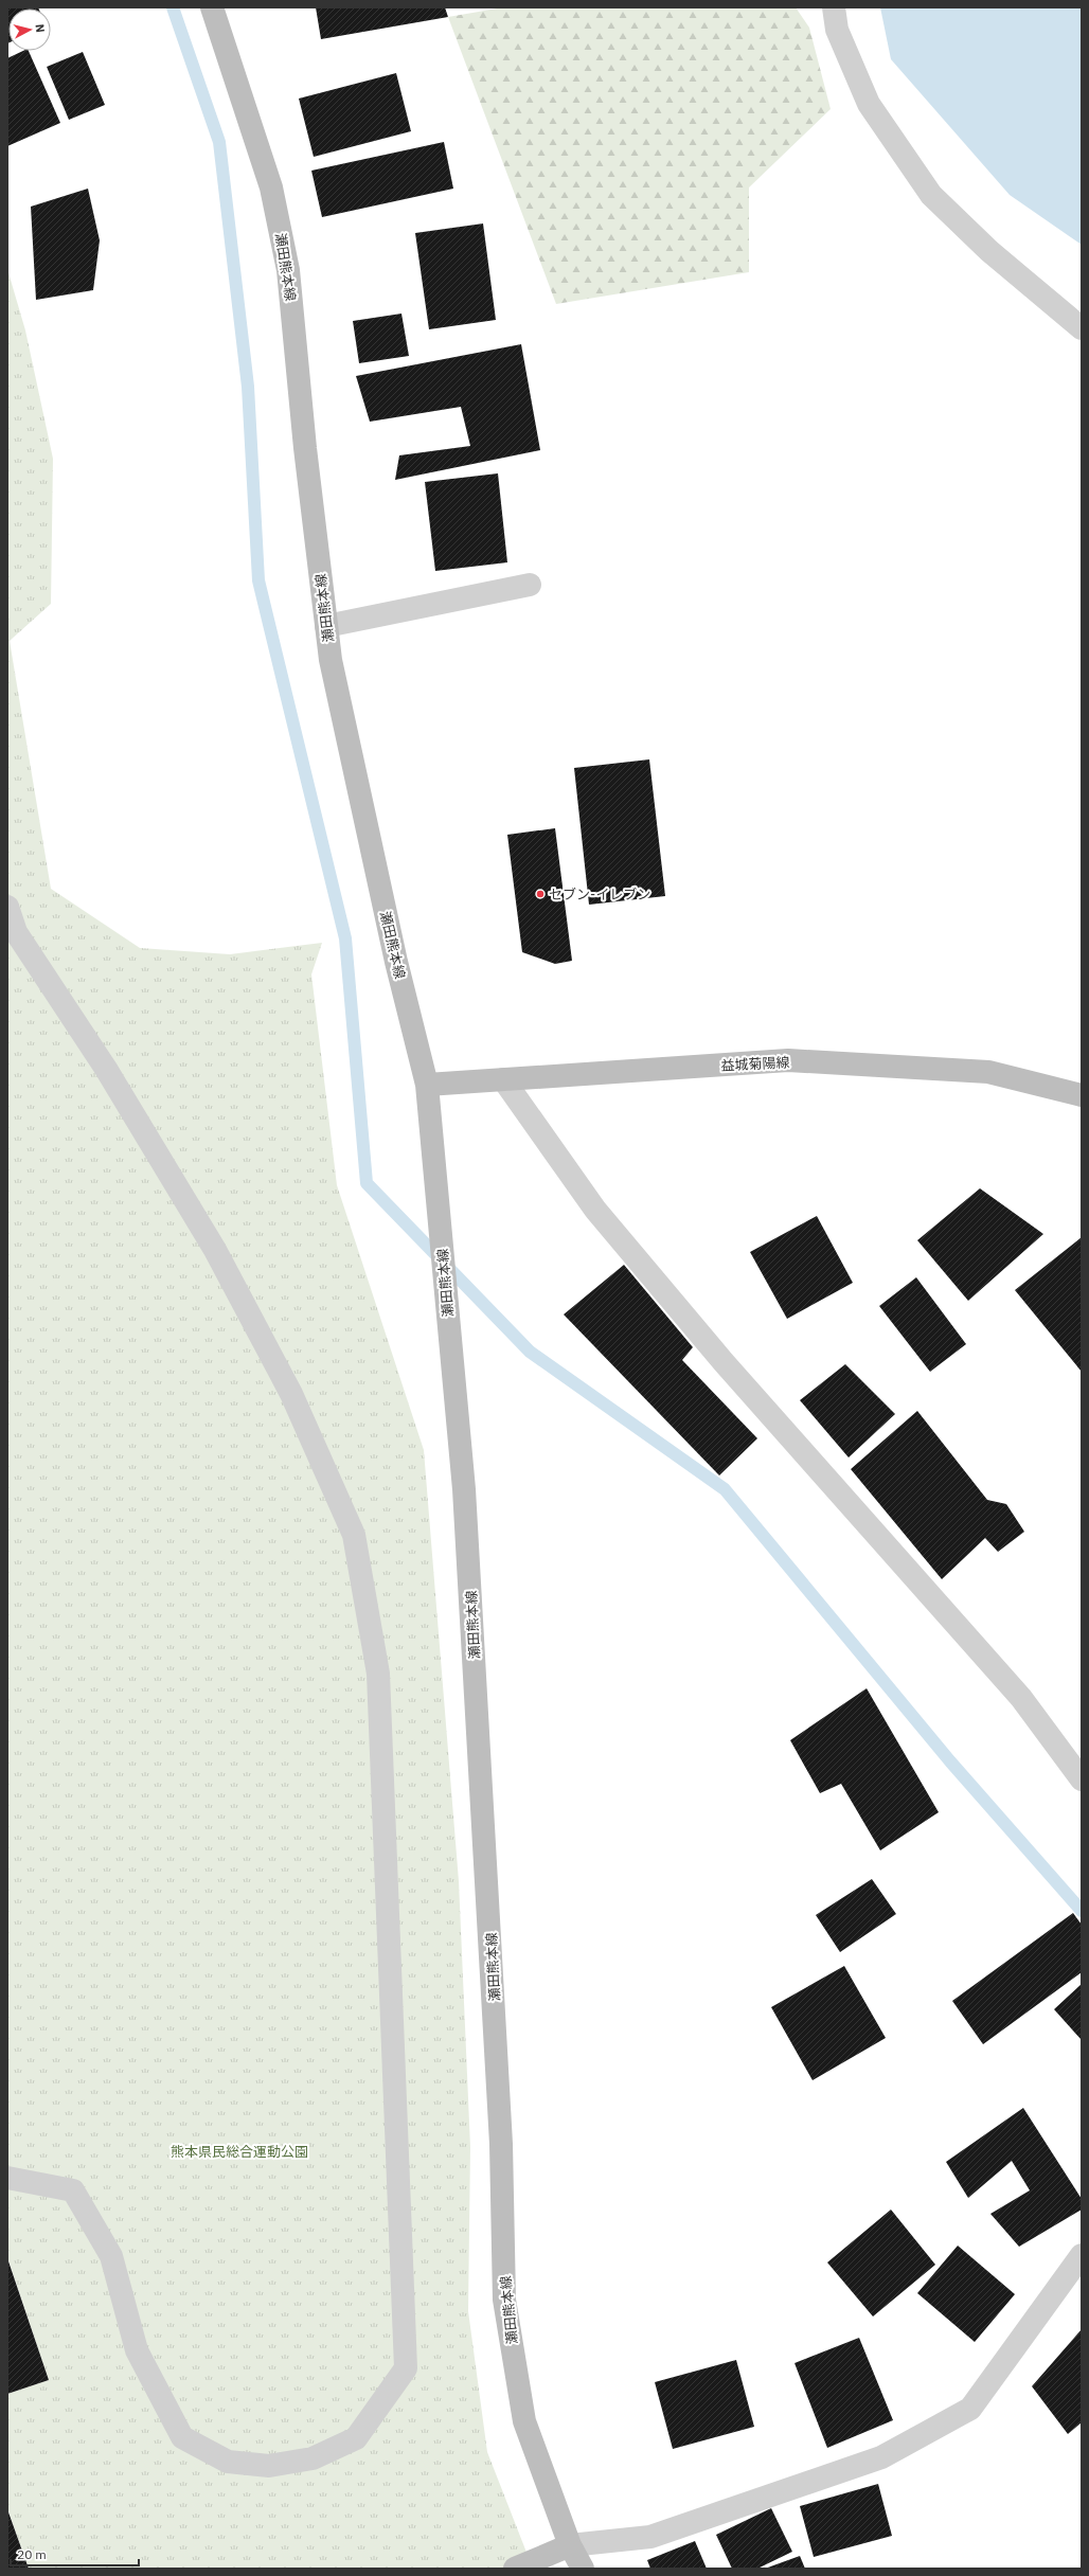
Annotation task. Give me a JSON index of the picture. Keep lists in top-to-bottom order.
{
  "streets": {
    "main road": ["瀬田熊本線", "益城菊陽線"]
  },
  "crossings": [
    ["瀬田熊本線", "益城菊陽線"]
  ],
  "parks": ["熊本県民総合運動公園"],
  "places": ["セブン-イレブン"],
  "scale_bar": "20 m",
  "north": "right"
}
